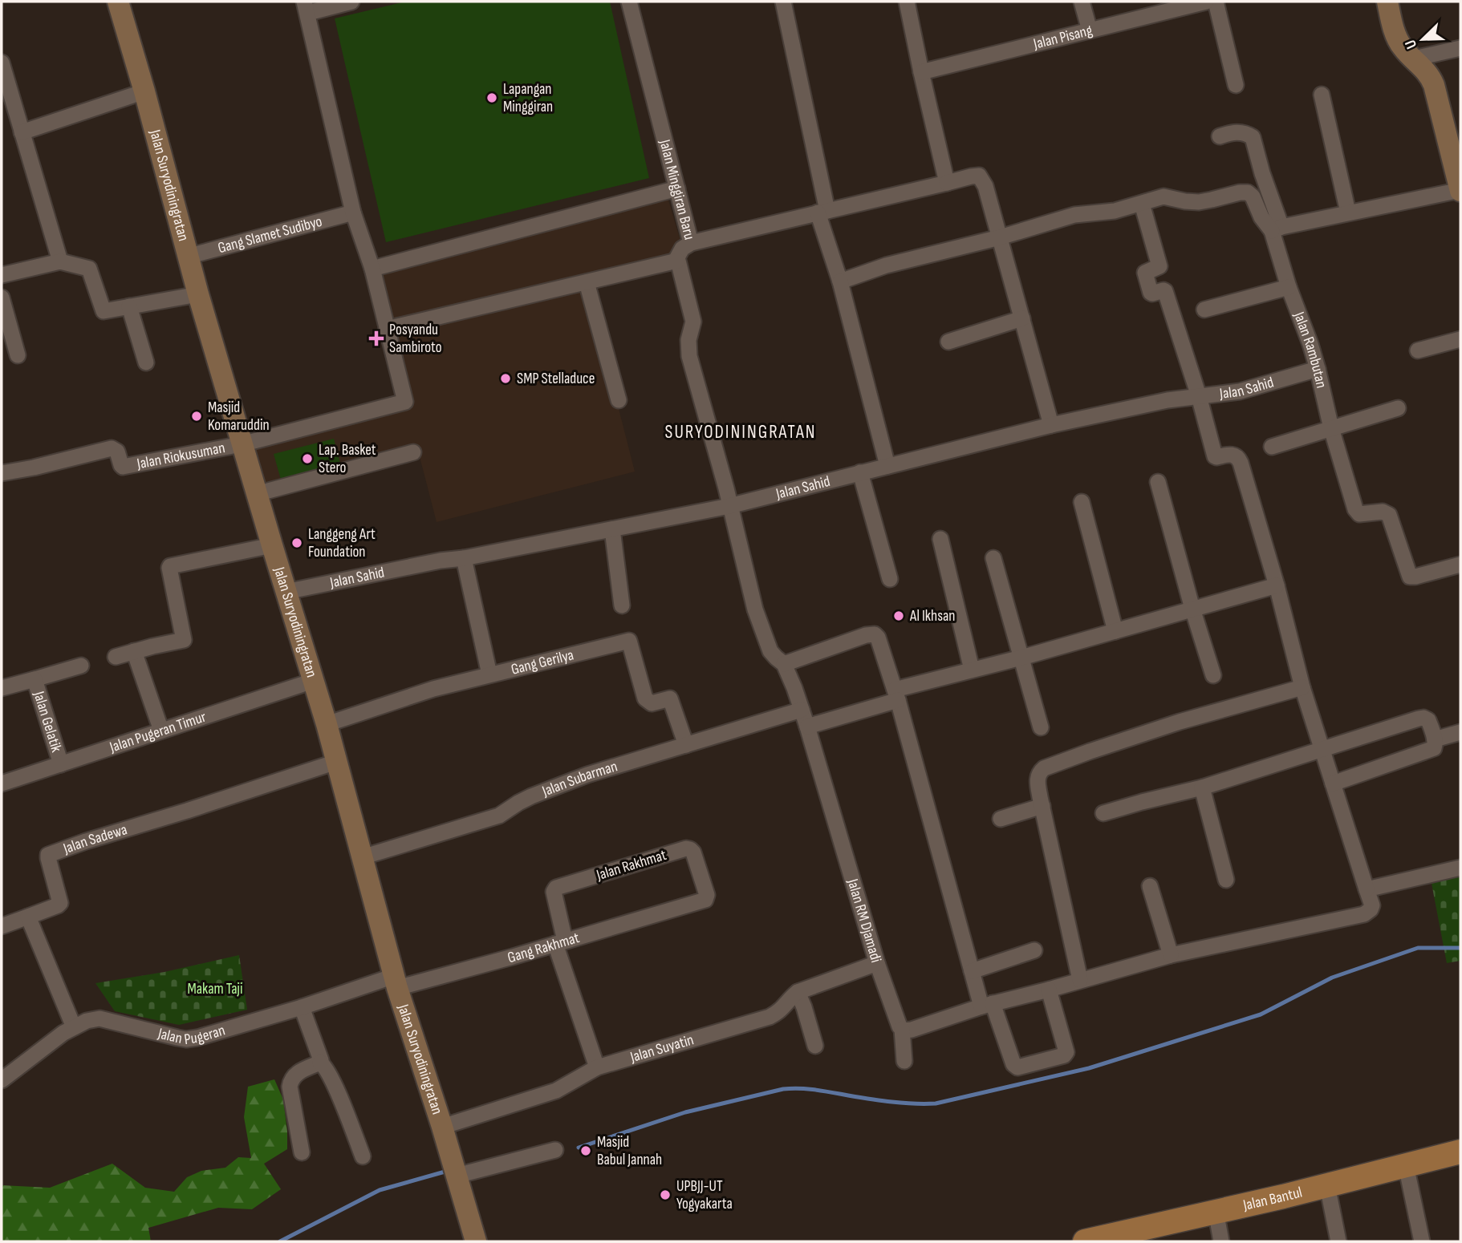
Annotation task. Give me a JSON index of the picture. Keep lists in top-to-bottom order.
{
  "streets": {
    "main road": ["Jalan Bantul"],
    "street": [
      "Jalan Pisang",
      "Jalan Suryodiningratan",
      "Jalan Minggiran Baru",
      "Gang Slamet Sudibyo",
      "Jalan Rambutan",
      "Jalan Sahid",
      "Jalan Riokusuman",
      "Gang Gerilya",
      "Jalan Gelatik",
      "Jalan Pugeran Timur",
      "Jalan Subarman",
      "Jalan Sadewa",
      "Jalan Rakhmat",
      "Jalan RM Djamadi",
      "Gang Rakhmat",
      "Jalan Pugeran",
      "Jalan Suyatin"
    ]
  },
  "crossings": [
    ["Jalan Suryodiningratan", "Gang Slamet Sudibyo"],
    ["Jalan Suryodiningratan", "Jalan Sahid"],
    ["Jalan Suryodiningratan", "Jalan Riokusuman"],
    ["Jalan Suryodiningratan", "Gang Gerilya"],
    ["Jalan Suryodiningratan", "Jalan Pugeran Timur"],
    ["Jalan Suryodiningratan", "Jalan Subarman"],
    ["Jalan Suryodiningratan", "Jalan Sadewa"],
    ["Jalan Suryodiningratan", "Gang Rakhmat"],
    ["Jalan Suryodiningratan", "Jalan Pugeran"],
    ["Jalan Suryodiningratan", "Jalan Suyatin"],
    ["Jalan Rambutan", "Jalan Sahid"],
    ["Jalan Sahid", "Jalan RM Djamadi"],
    ["Gang Gerilya", "Jalan Subarman"],
    ["Jalan Gelatik", "Jalan Pugeran Timur"],
    ["Jalan Subarman", "Jalan RM Djamadi"],
    ["Jalan Rakhmat", "Gang Rakhmat"],
    ["Jalan RM Djamadi", "Jalan Suyatin"],
    ["Gang Rakhmat", "Jalan Pugeran"]
  ],
  "districts": ["SURYODININGRATAN"],
  "parks": ["Makam Taji"],
  "places": {
    "other": [
      "Lapangan Minggiran",
      "SMP Stelladuce",
      "Masjid Komaruddin",
      "Lap. Basket Stero",
      "Langgeng Art Foundation",
      "Al Ikhsan",
      "Masjid Babul Jannah",
      "UPBJJ-UT Yogyakarta"
    ],
    "health": ["Posyandu Sambiroto"]
  },
  "north": "bottom left"
}
